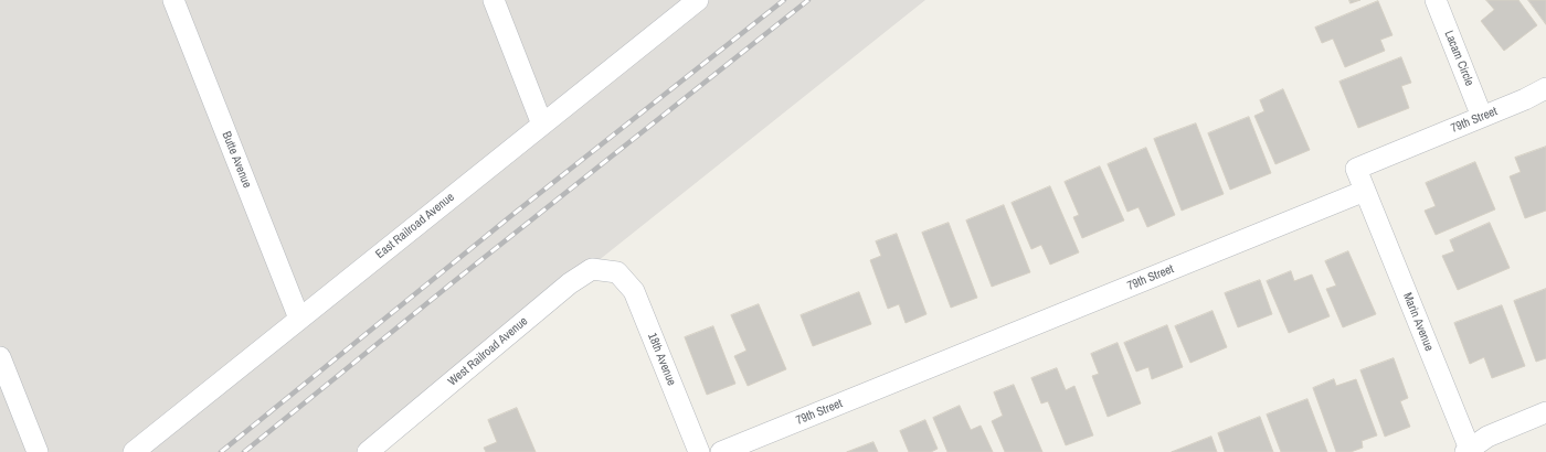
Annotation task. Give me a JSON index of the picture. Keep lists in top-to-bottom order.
{
  "streets": {
    "street": [
      "Lacam Circle",
      "79th Street",
      "Butte Avenue",
      "East Railroad Avenue",
      "Marin Avenue",
      "West Railroad Avenue",
      "18th Avenue"
    ]
  },
  "crossings": [
    ["Lacam Circle", "79th Street"],
    ["79th Street", "Marin Avenue"],
    ["Butte Avenue", "East Railroad Avenue"],
    ["West Railroad Avenue", "18th Avenue"]
  ]
}
